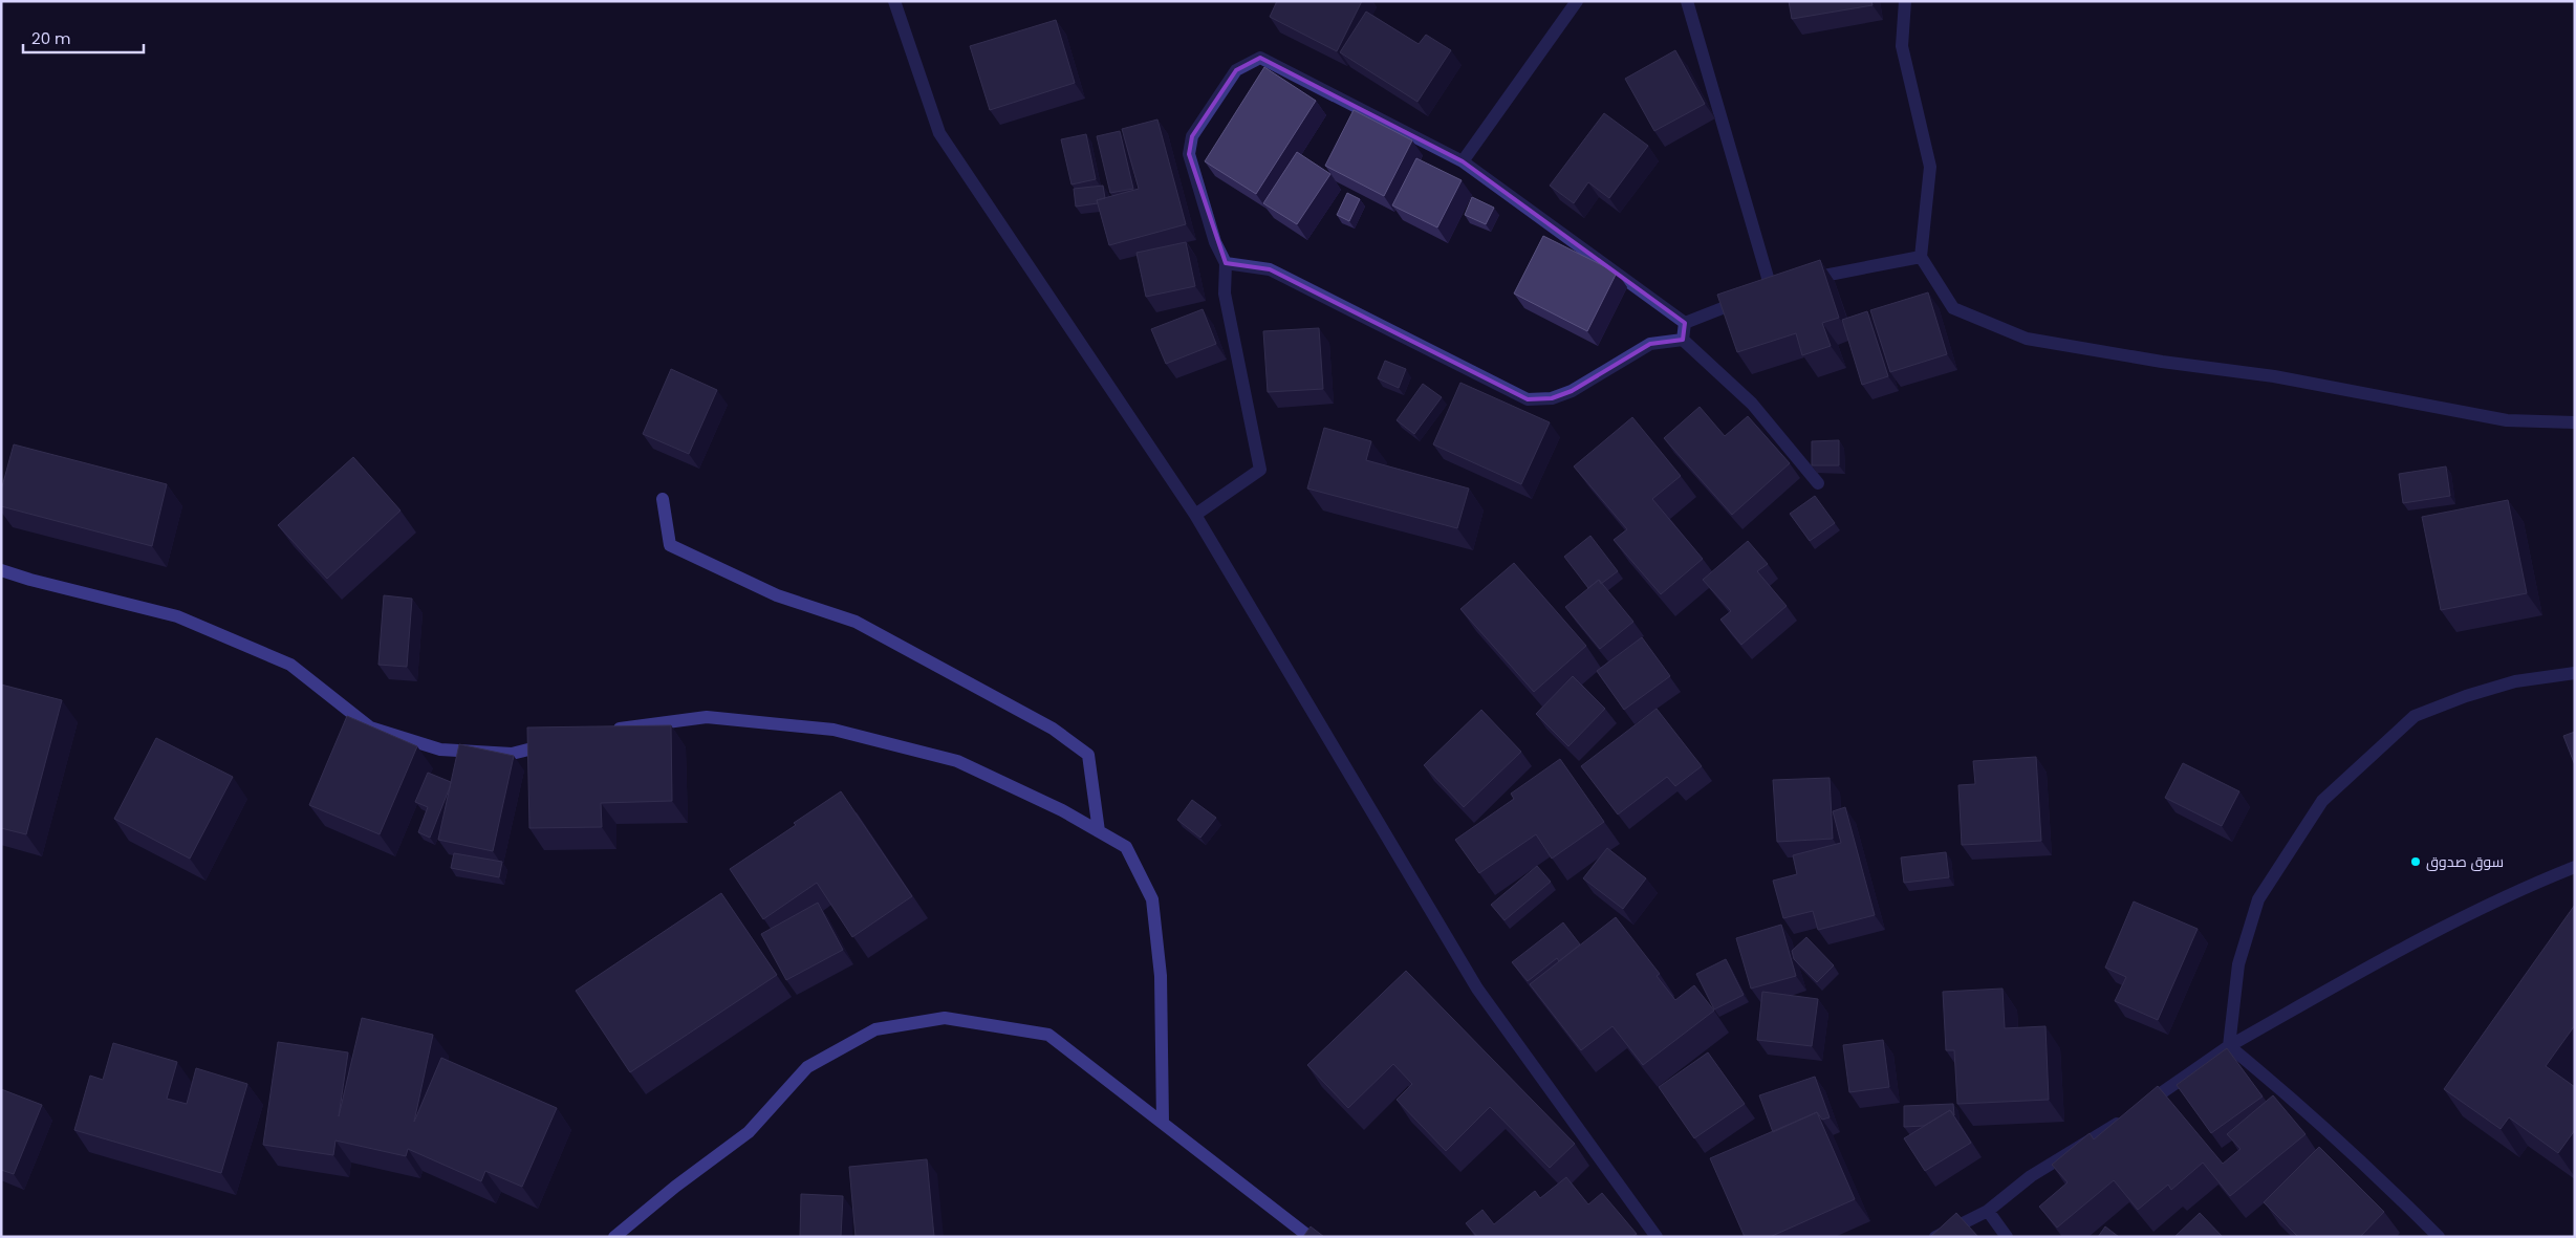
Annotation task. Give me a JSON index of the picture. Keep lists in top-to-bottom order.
{
  "places": ["سوق صدوق"],
  "scale_bar": "20 m"
}
